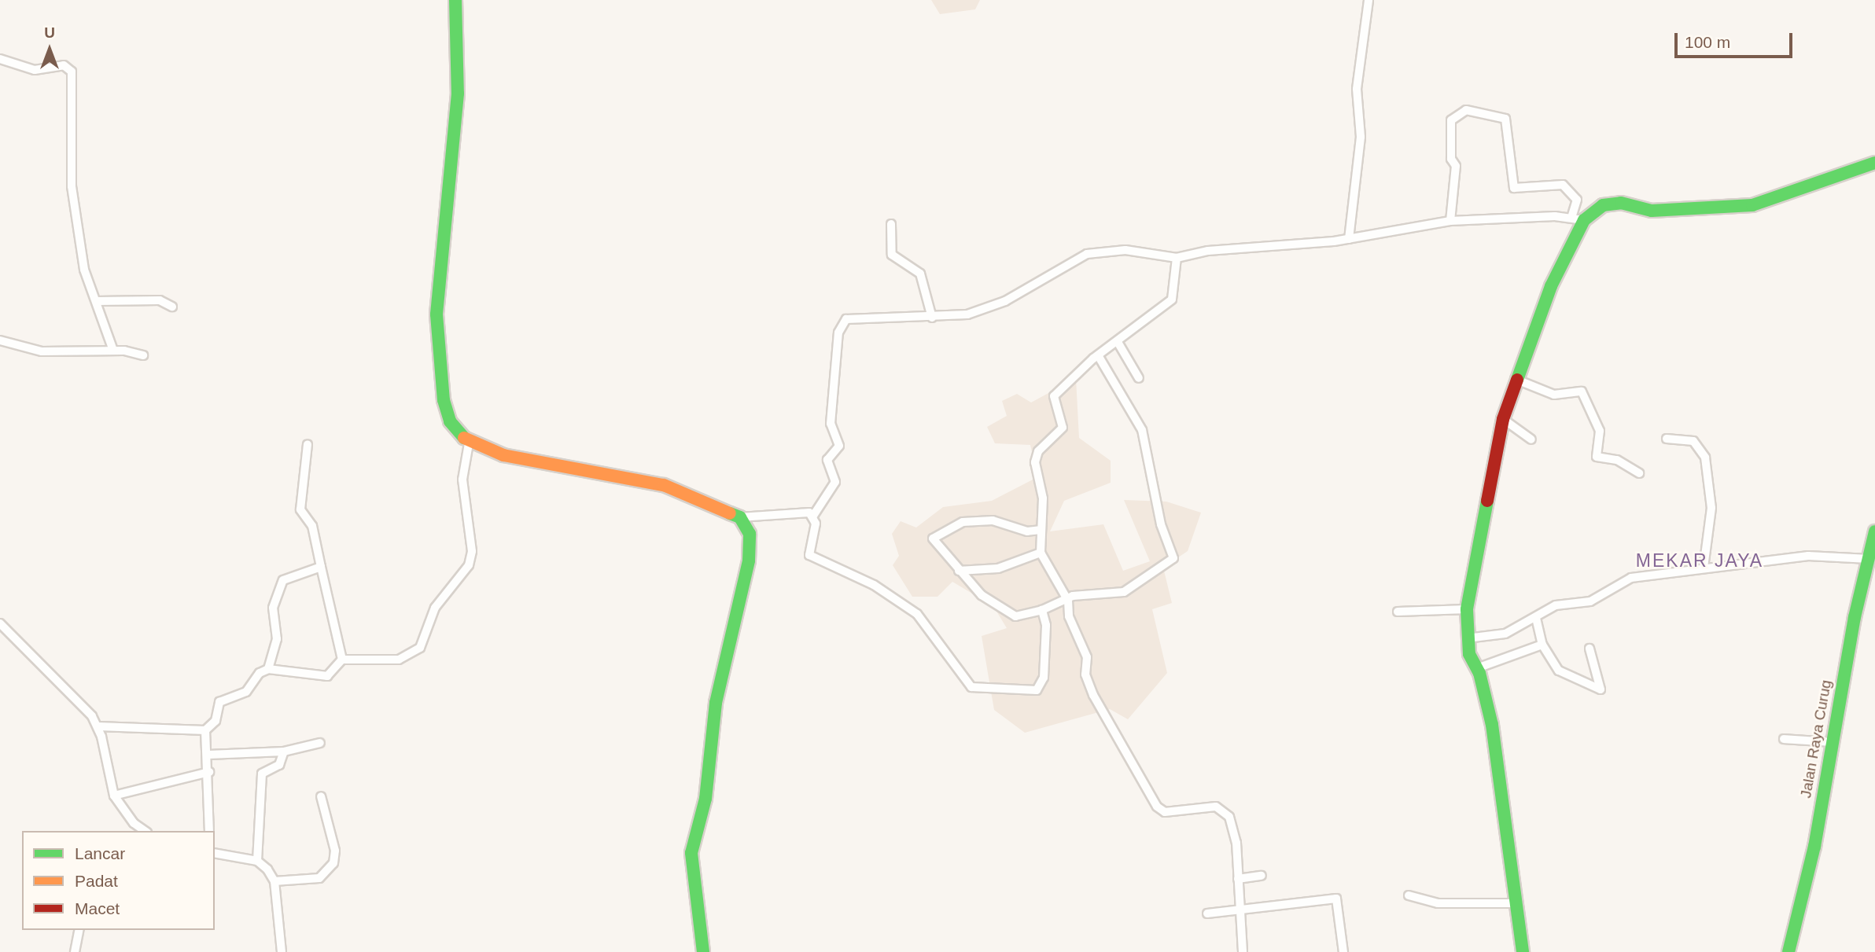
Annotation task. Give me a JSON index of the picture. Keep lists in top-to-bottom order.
{
  "streets": {
    "street": ["Jalan Raya Curug"]
  },
  "districts": ["MEKAR JAYA"],
  "legend": ["Lancar", "Padat", "Macet"],
  "scale_bar": "100 m",
  "north": "top"
}
